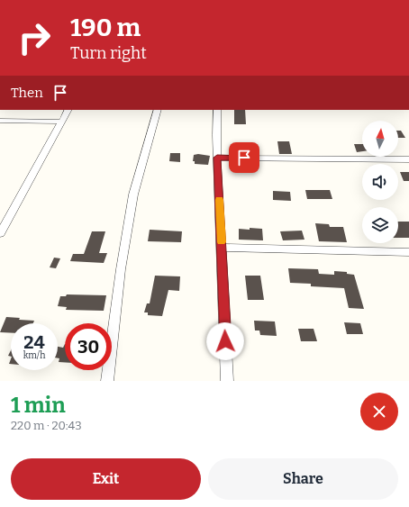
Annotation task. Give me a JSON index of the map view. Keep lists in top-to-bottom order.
{
  "north": "top",
  "page": {
    "turn": ["190 m", "Turn right"],
    "then": "Then",
    "speed": "24 km/h",
    "limit": "30",
    "heading": ["1 min", "220 m · 20:43"],
    "buttons": ["Exit", "Share"]
  }
}
